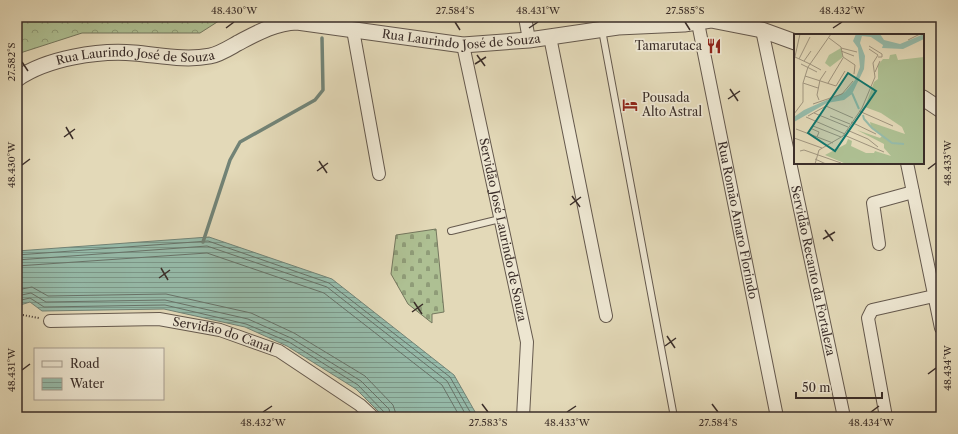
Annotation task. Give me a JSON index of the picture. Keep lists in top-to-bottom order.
{
  "streets": {
    "street": [
      "Rua Laurindo José de Souza",
      "Rua Romão Amaro Florindo",
      "Servidão José Laurindo de Souza",
      "Servidão Recanto da Fortaleza",
      "Servidão do Canal"
    ]
  },
  "crossings": [
    ["Rua Laurindo José de Souza", "Rua Romão Amaro Florindo"],
    ["Rua Laurindo José de Souza", "Servidão José Laurindo de Souza"],
    ["Rua Laurindo José de Souza", "Servidão Recanto da Fortaleza"]
  ],
  "places": {
    "restaurant": ["Tamarutaca"],
    "hotel": ["Pousada Alto Astral"]
  },
  "legend": ["Road", "Water"],
  "scale_bar": "50 m",
  "coordinates": [
    "48.430°W",
    "27.584°S",
    "48.431°W",
    "27.585°S",
    "48.432°W",
    "27.582°S",
    "48.433°W",
    "48.434°W",
    "27.583°S"
  ]
}
